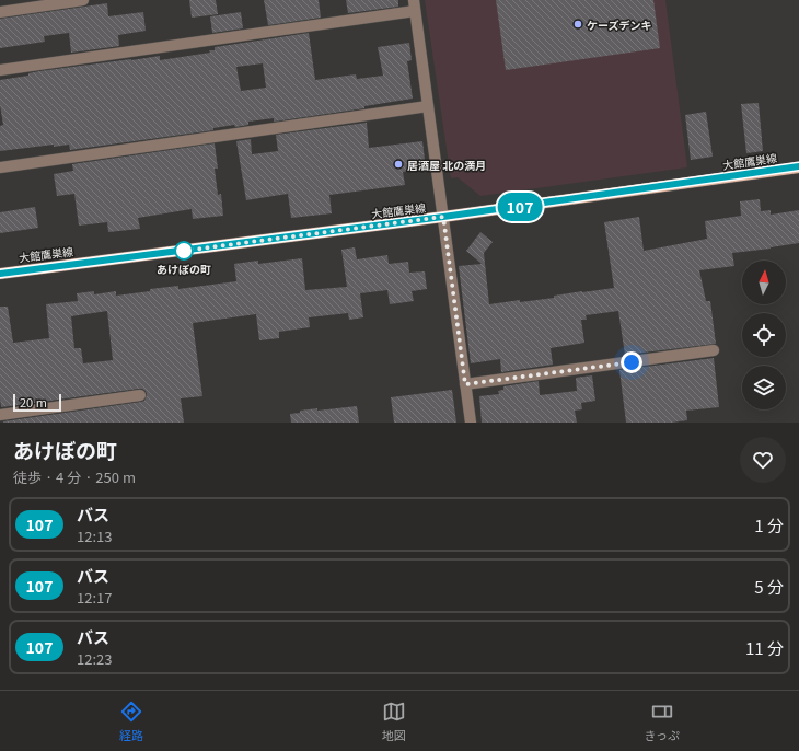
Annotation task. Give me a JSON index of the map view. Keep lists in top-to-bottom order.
{
  "streets": {
    "main road": ["大館鷹巣線"]
  },
  "places": ["ケーズデンキ", "居酒屋 北の満月", "あけぼの町"],
  "lines": ["bus line 107"],
  "scale_bar": "20 m",
  "north": "top",
  "page": {
    "on_map": "107",
    "scale": "20 m",
    "heading": ["あけぼの町", "徒歩 · 4 分 · 250 m"],
    "list": [
      {
        "mark": "107",
        "name": "バス",
        "note": "12:13",
        "value": "1 分"
      },
      {
        "mark": "107",
        "name": "バス",
        "note": "12:17",
        "value": "5 分"
      },
      {
        "mark": "107",
        "name": "バス",
        "note": "12:23",
        "value": "11 分"
      }
    ],
    "tabs": ["経路", "地図", "きっぷ"]
  }
}
